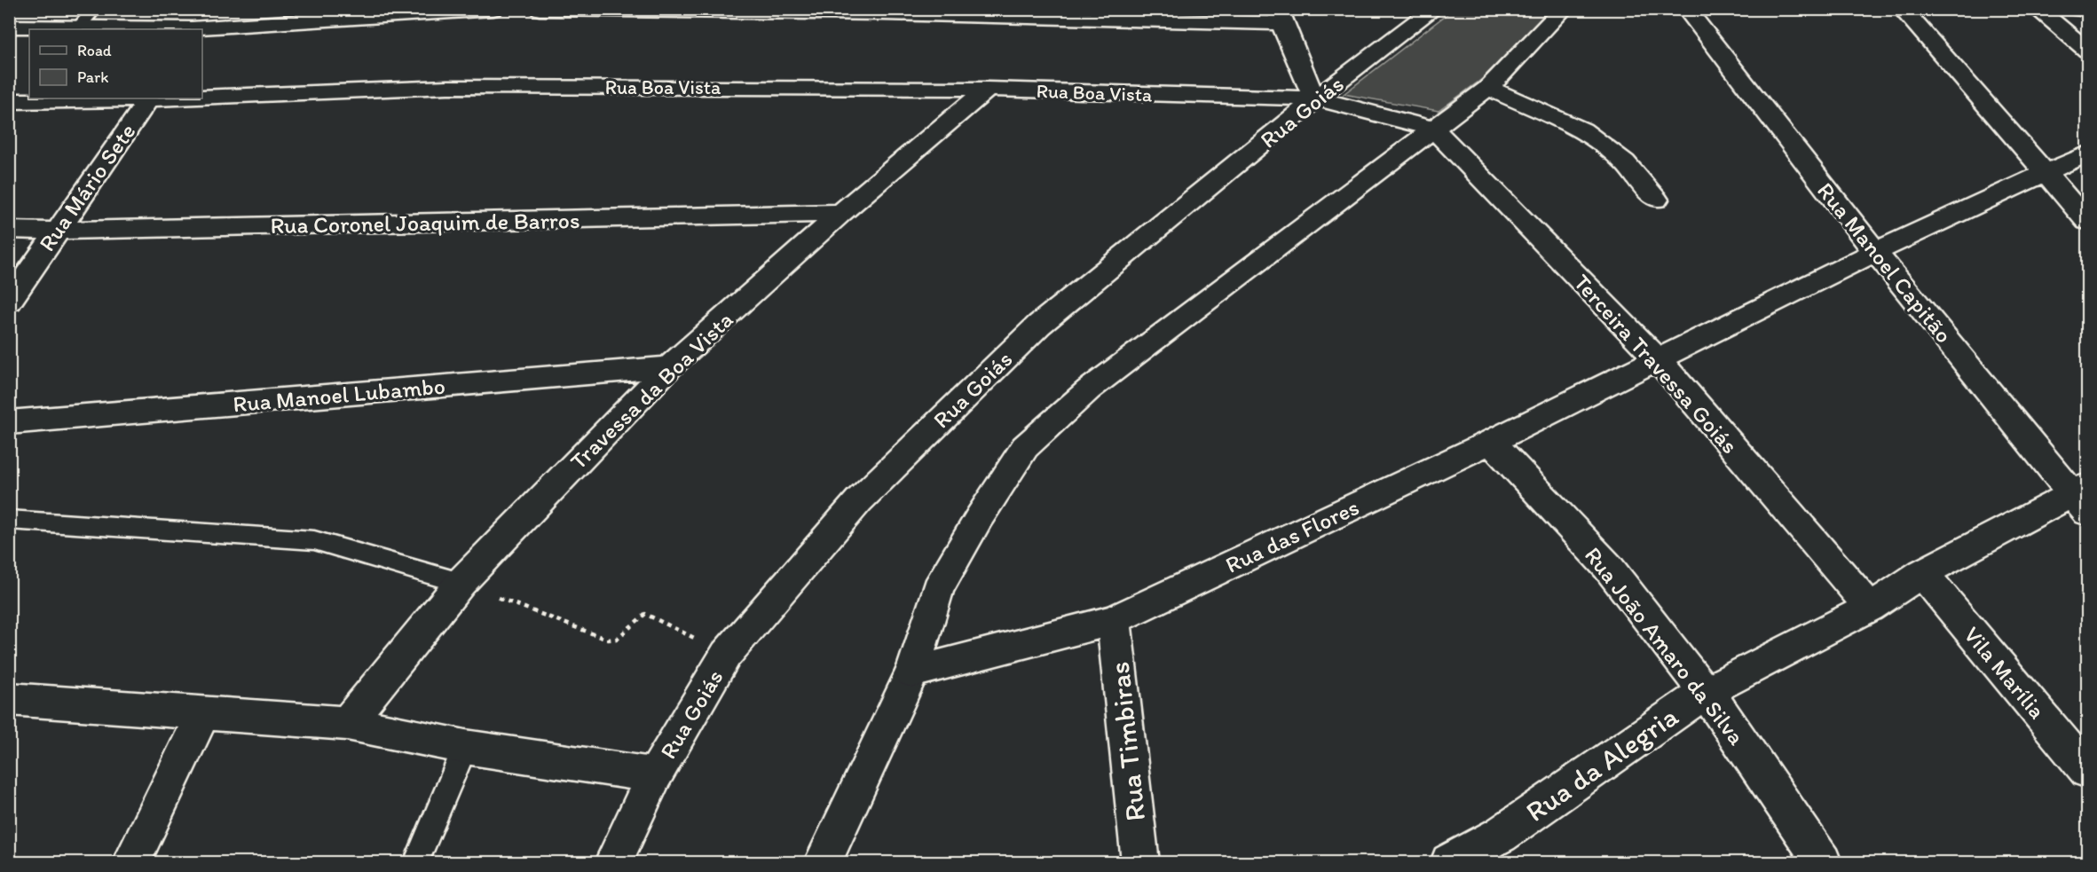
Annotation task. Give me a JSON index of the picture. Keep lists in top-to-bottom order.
{
  "streets": {
    "street": [
      "Rua Boa Vista",
      "Rua Goiás",
      "Rua Mário Sete",
      "Rua Coronel Joaquim de Barros",
      "Rua Manoel Capitão",
      "Terceira Travessa Goiás",
      "Travessa da Boa Vista",
      "Rua Manoel Lubambo",
      "Rua das Flores",
      "Rua João Amaro da Silva",
      "Vila Marília",
      "Rua Timbiras",
      "Rua da Alegria"
    ]
  },
  "crossings": [
    ["Rua Boa Vista", "Rua Goiás"],
    ["Rua Boa Vista", "Rua Mário Sete"],
    ["Rua Boa Vista", "Terceira Travessa Goiás"],
    ["Rua Boa Vista", "Travessa da Boa Vista"],
    ["Rua Mário Sete", "Rua Coronel Joaquim de Barros"],
    ["Rua Coronel Joaquim de Barros", "Travessa da Boa Vista"],
    ["Rua Manoel Capitão", "Rua das Flores"],
    ["Rua Manoel Capitão", "Rua da Alegria"],
    ["Terceira Travessa Goiás", "Rua das Flores"],
    ["Terceira Travessa Goiás", "Rua da Alegria"],
    ["Travessa da Boa Vista", "Rua Manoel Lubambo"],
    ["Rua das Flores", "Rua João Amaro da Silva"],
    ["Rua das Flores", "Rua Timbiras"],
    ["Rua João Amaro da Silva", "Rua da Alegria"],
    ["Vila Marília", "Rua da Alegria"]
  ],
  "legend": ["Road", "Park"]
}
